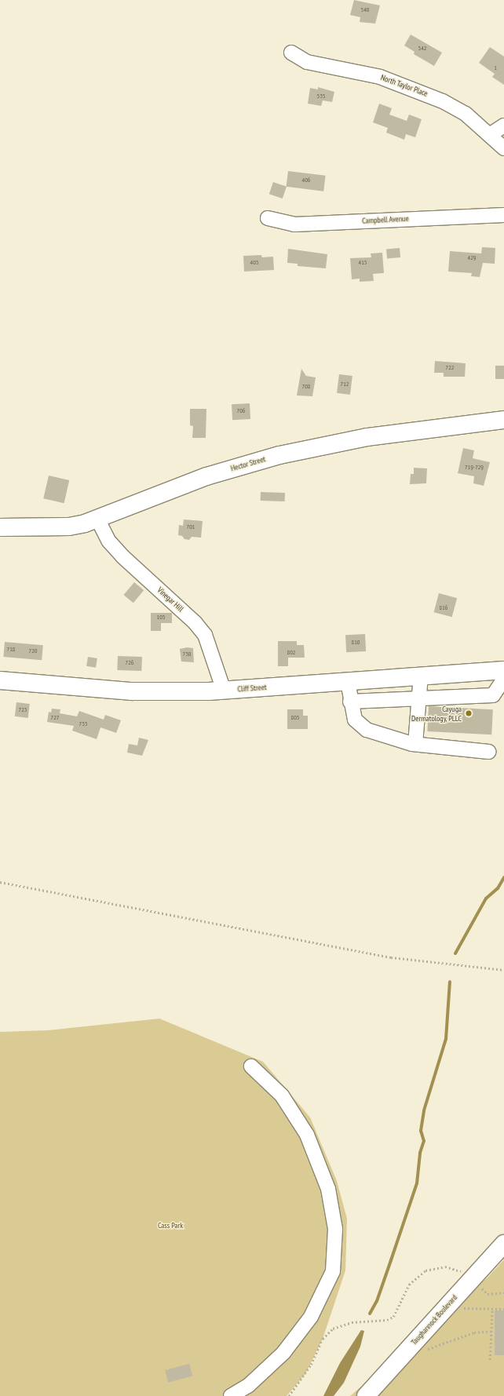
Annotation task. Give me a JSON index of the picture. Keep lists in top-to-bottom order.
{
  "streets": {
    "main road": ["Hector Street", "Cliff Street", "Taughannock Boulevard"],
    "street": ["North Taylor Place", "Campbell Avenue", "Vinegar Hill"]
  },
  "crossings": [
    ["Hector Street", "Vinegar Hill"],
    ["Vinegar Hill", "Cliff Street"]
  ],
  "parks": ["Cass Park"],
  "places": ["Cayuga Dermatology, PLLC"],
  "house_numbers": [
    "540",
    "542",
    "1",
    "535",
    "406",
    "429",
    "405",
    "415",
    "722",
    "712",
    "708",
    "706",
    "719-729",
    "701",
    "816",
    "105",
    "810",
    "718",
    "720",
    "802",
    "730",
    "726",
    "723",
    "727",
    "805",
    "733"
  ]
}
